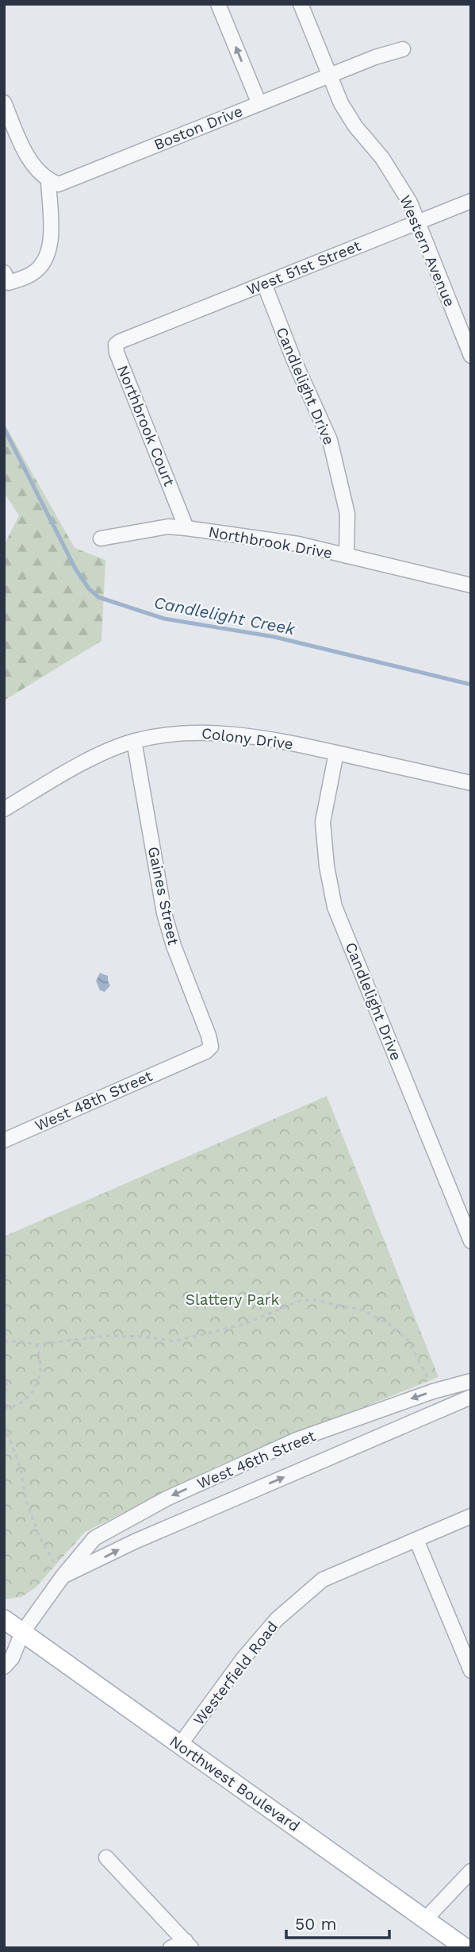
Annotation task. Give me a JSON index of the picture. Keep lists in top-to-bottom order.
{
  "streets": {
    "main road": ["Northwest Boulevard"],
    "street": [
      "Boston Drive",
      "Western Avenue",
      "West 51st Street",
      "Candlelight Drive",
      "Northbrook Court",
      "Northbrook Drive",
      "Colony Drive",
      "Gaines Street",
      "West 48th Street",
      "West 46th Street",
      "Westerfield Road"
    ]
  },
  "crossings": [
    ["Boston Drive", "Western Avenue"],
    ["Western Avenue", "West 51st Street"],
    ["West 51st Street", "Candlelight Drive"],
    ["West 51st Street", "Northbrook Court"],
    ["Candlelight Drive", "Northbrook Drive"],
    ["Candlelight Drive", "Colony Drive"],
    ["Northbrook Court", "Northbrook Drive"],
    ["Colony Drive", "Gaines Street"],
    ["Gaines Street", "West 48th Street"],
    ["West 46th Street", "Northwest Boulevard"],
    ["Westerfield Road", "Northwest Boulevard"]
  ],
  "water": ["Candlelight Creek"],
  "parks": ["Slattery Park"],
  "scale_bar": "50 m"
}
